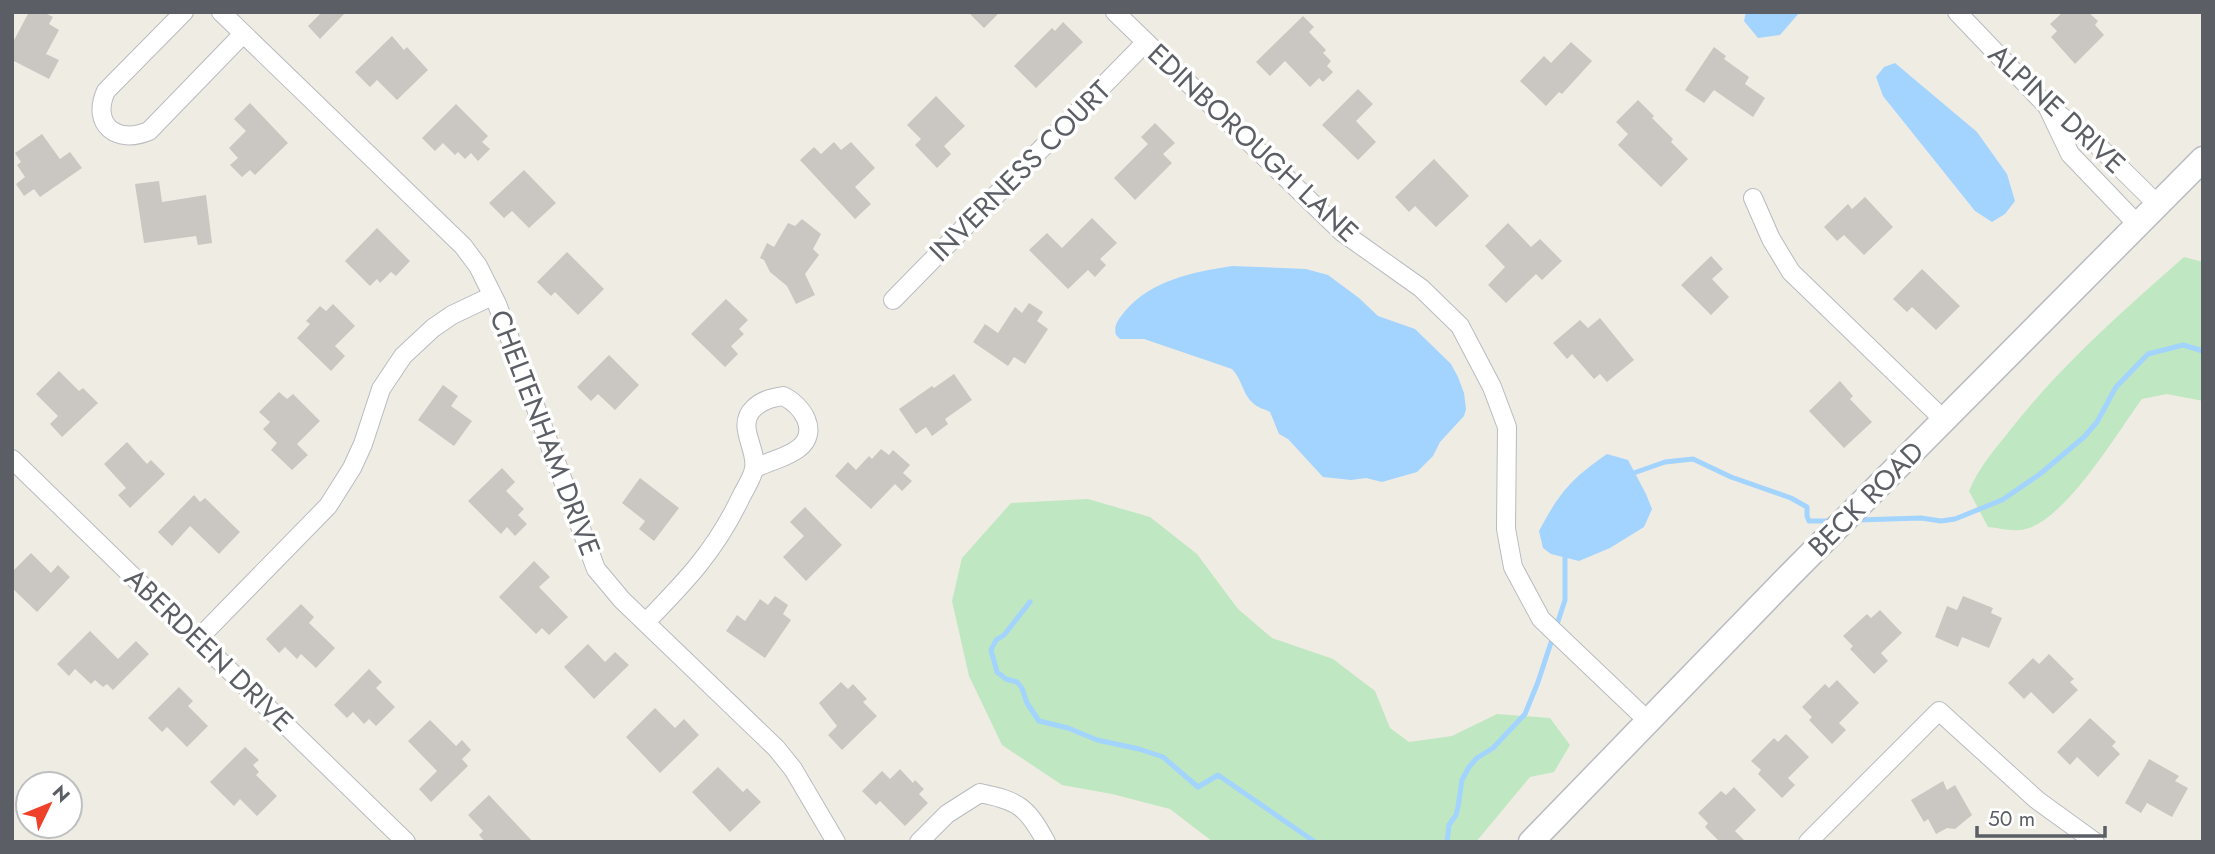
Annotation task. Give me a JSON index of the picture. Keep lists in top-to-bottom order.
{
  "streets": {
    "main road": ["BECK ROAD"],
    "street": [
      "ALPINE DRIVE",
      "EDINBOROUGH LANE",
      "INVERNESS COURT",
      "CHELTENHAM DRIVE",
      "ABERDEEN DRIVE"
    ]
  },
  "crossings": [
    ["ALPINE DRIVE", "BECK ROAD"],
    ["EDINBOROUGH LANE", "INVERNESS COURT"],
    ["EDINBOROUGH LANE", "BECK ROAD"]
  ],
  "scale_bar": "50 m",
  "north": "top right"
}
